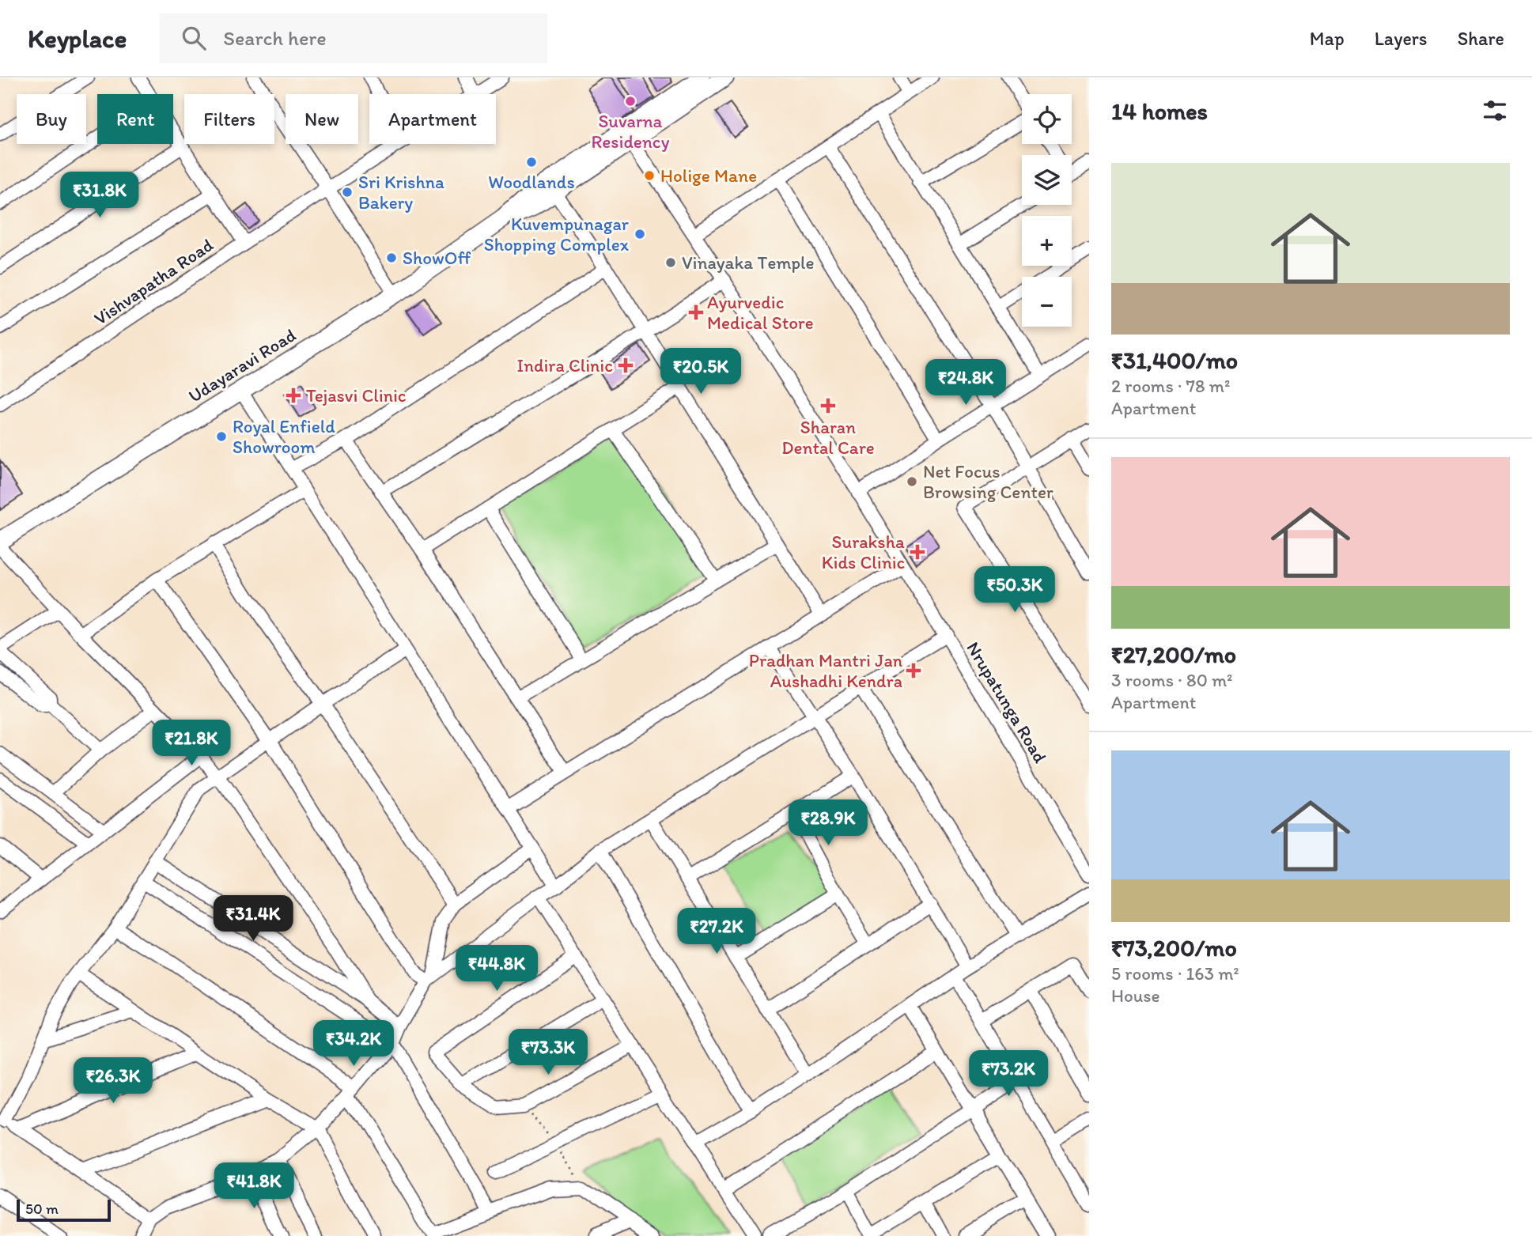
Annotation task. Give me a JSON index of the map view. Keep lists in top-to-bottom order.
{
  "streets": {
    "street": ["Vishvapatha Road", "Udayaravi Road", "Nrupatunga Road"]
  },
  "crossings": [
    ["Udayaravi Road", "Nrupatunga Road"]
  ],
  "places": {
    "other": [
      "Suvarna Residency",
      "Woodlands",
      "Holige Mane",
      "Sri Krishna Bakery",
      "Kuvempunagar Shopping Complex",
      "ShowOff",
      "Vinayaka Temple",
      "Royal Enfield Showroom",
      "Net Focus Browsing Center"
    ],
    "health": [
      "Ayurvedic Medical Store",
      "Indira Clinic",
      "Tejasvi Clinic",
      "Sharan Dental Care",
      "Suraksha Kids Clinic",
      "Pradhan Mantri Jan Aushadhi Kendra"
    ]
  },
  "scale_bar": "50 m",
  "page": {
    "header": "Keyplace",
    "search": "Search here",
    "nav": ["Map", "Layers", "Share"],
    "heading": "14 homes",
    "map_buttons": ["+", "−"],
    "chip": [
      "Buy",
      "Rent",
      "Filters",
      "New",
      "Apartment"
    ],
    "list": [
      {
        "name": "₹31,400/mo",
        "note": "2 rooms · 78 m² · Apartment"
      },
      {
        "name": "₹27,200/mo",
        "note": "3 rooms · 80 m² · Apartment"
      },
      {
        "name": "₹73,200/mo",
        "note": "5 rooms · 163 m² · House"
      }
    ],
    "price": [
      "₹31.8K",
      "₹20.5K",
      "₹24.8K",
      "₹50.3K",
      "₹21.8K",
      "₹28.9K",
      "₹31.4K",
      "₹27.2K",
      "₹44.8K",
      "₹34.2K",
      "₹73.3K",
      "₹73.2K",
      "₹26.3K",
      "₹41.8K"
    ],
    "scale": "50 m"
  }
}
